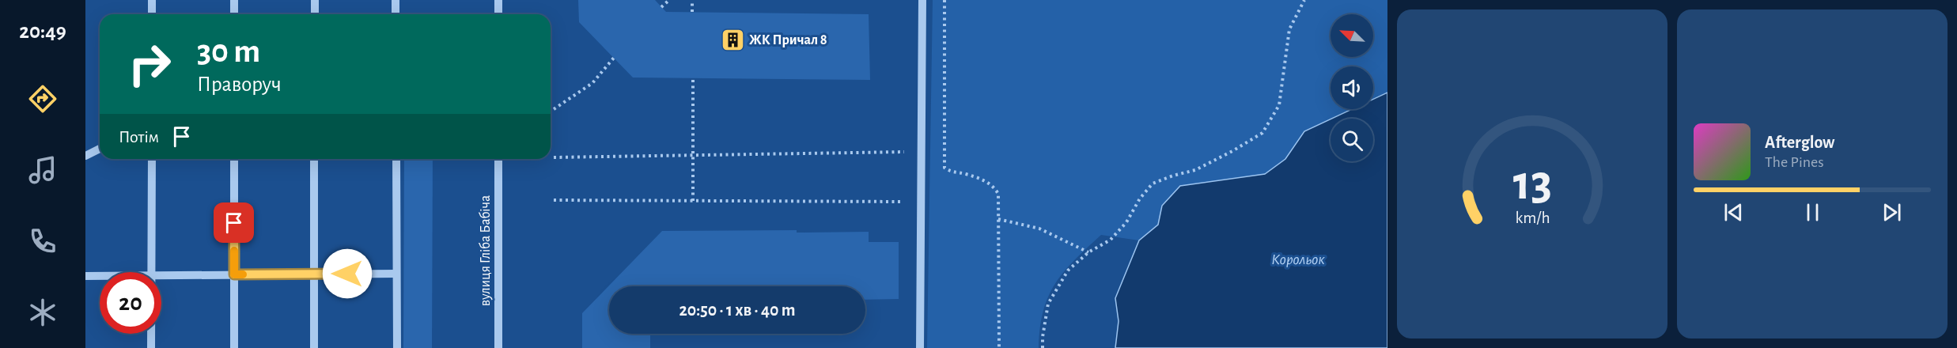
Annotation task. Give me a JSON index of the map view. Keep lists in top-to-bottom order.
{
  "streets": {
    "street": ["вулиця Гліба Бабіча"]
  },
  "water": ["Корольок"],
  "places": {
    "building": ["ЖК Причал 8"]
  },
  "north": "top left",
  "page": {
    "tabs": "20:49",
    "turn": ["30 m", "Праворуч"],
    "then": "Потім",
    "song": ["Afterglow", "The Pines"],
    "limit": "20",
    "trip": "20:50 · 1 хв · 40 m",
    "gauge": ["13", "km/h"]
  }
}
